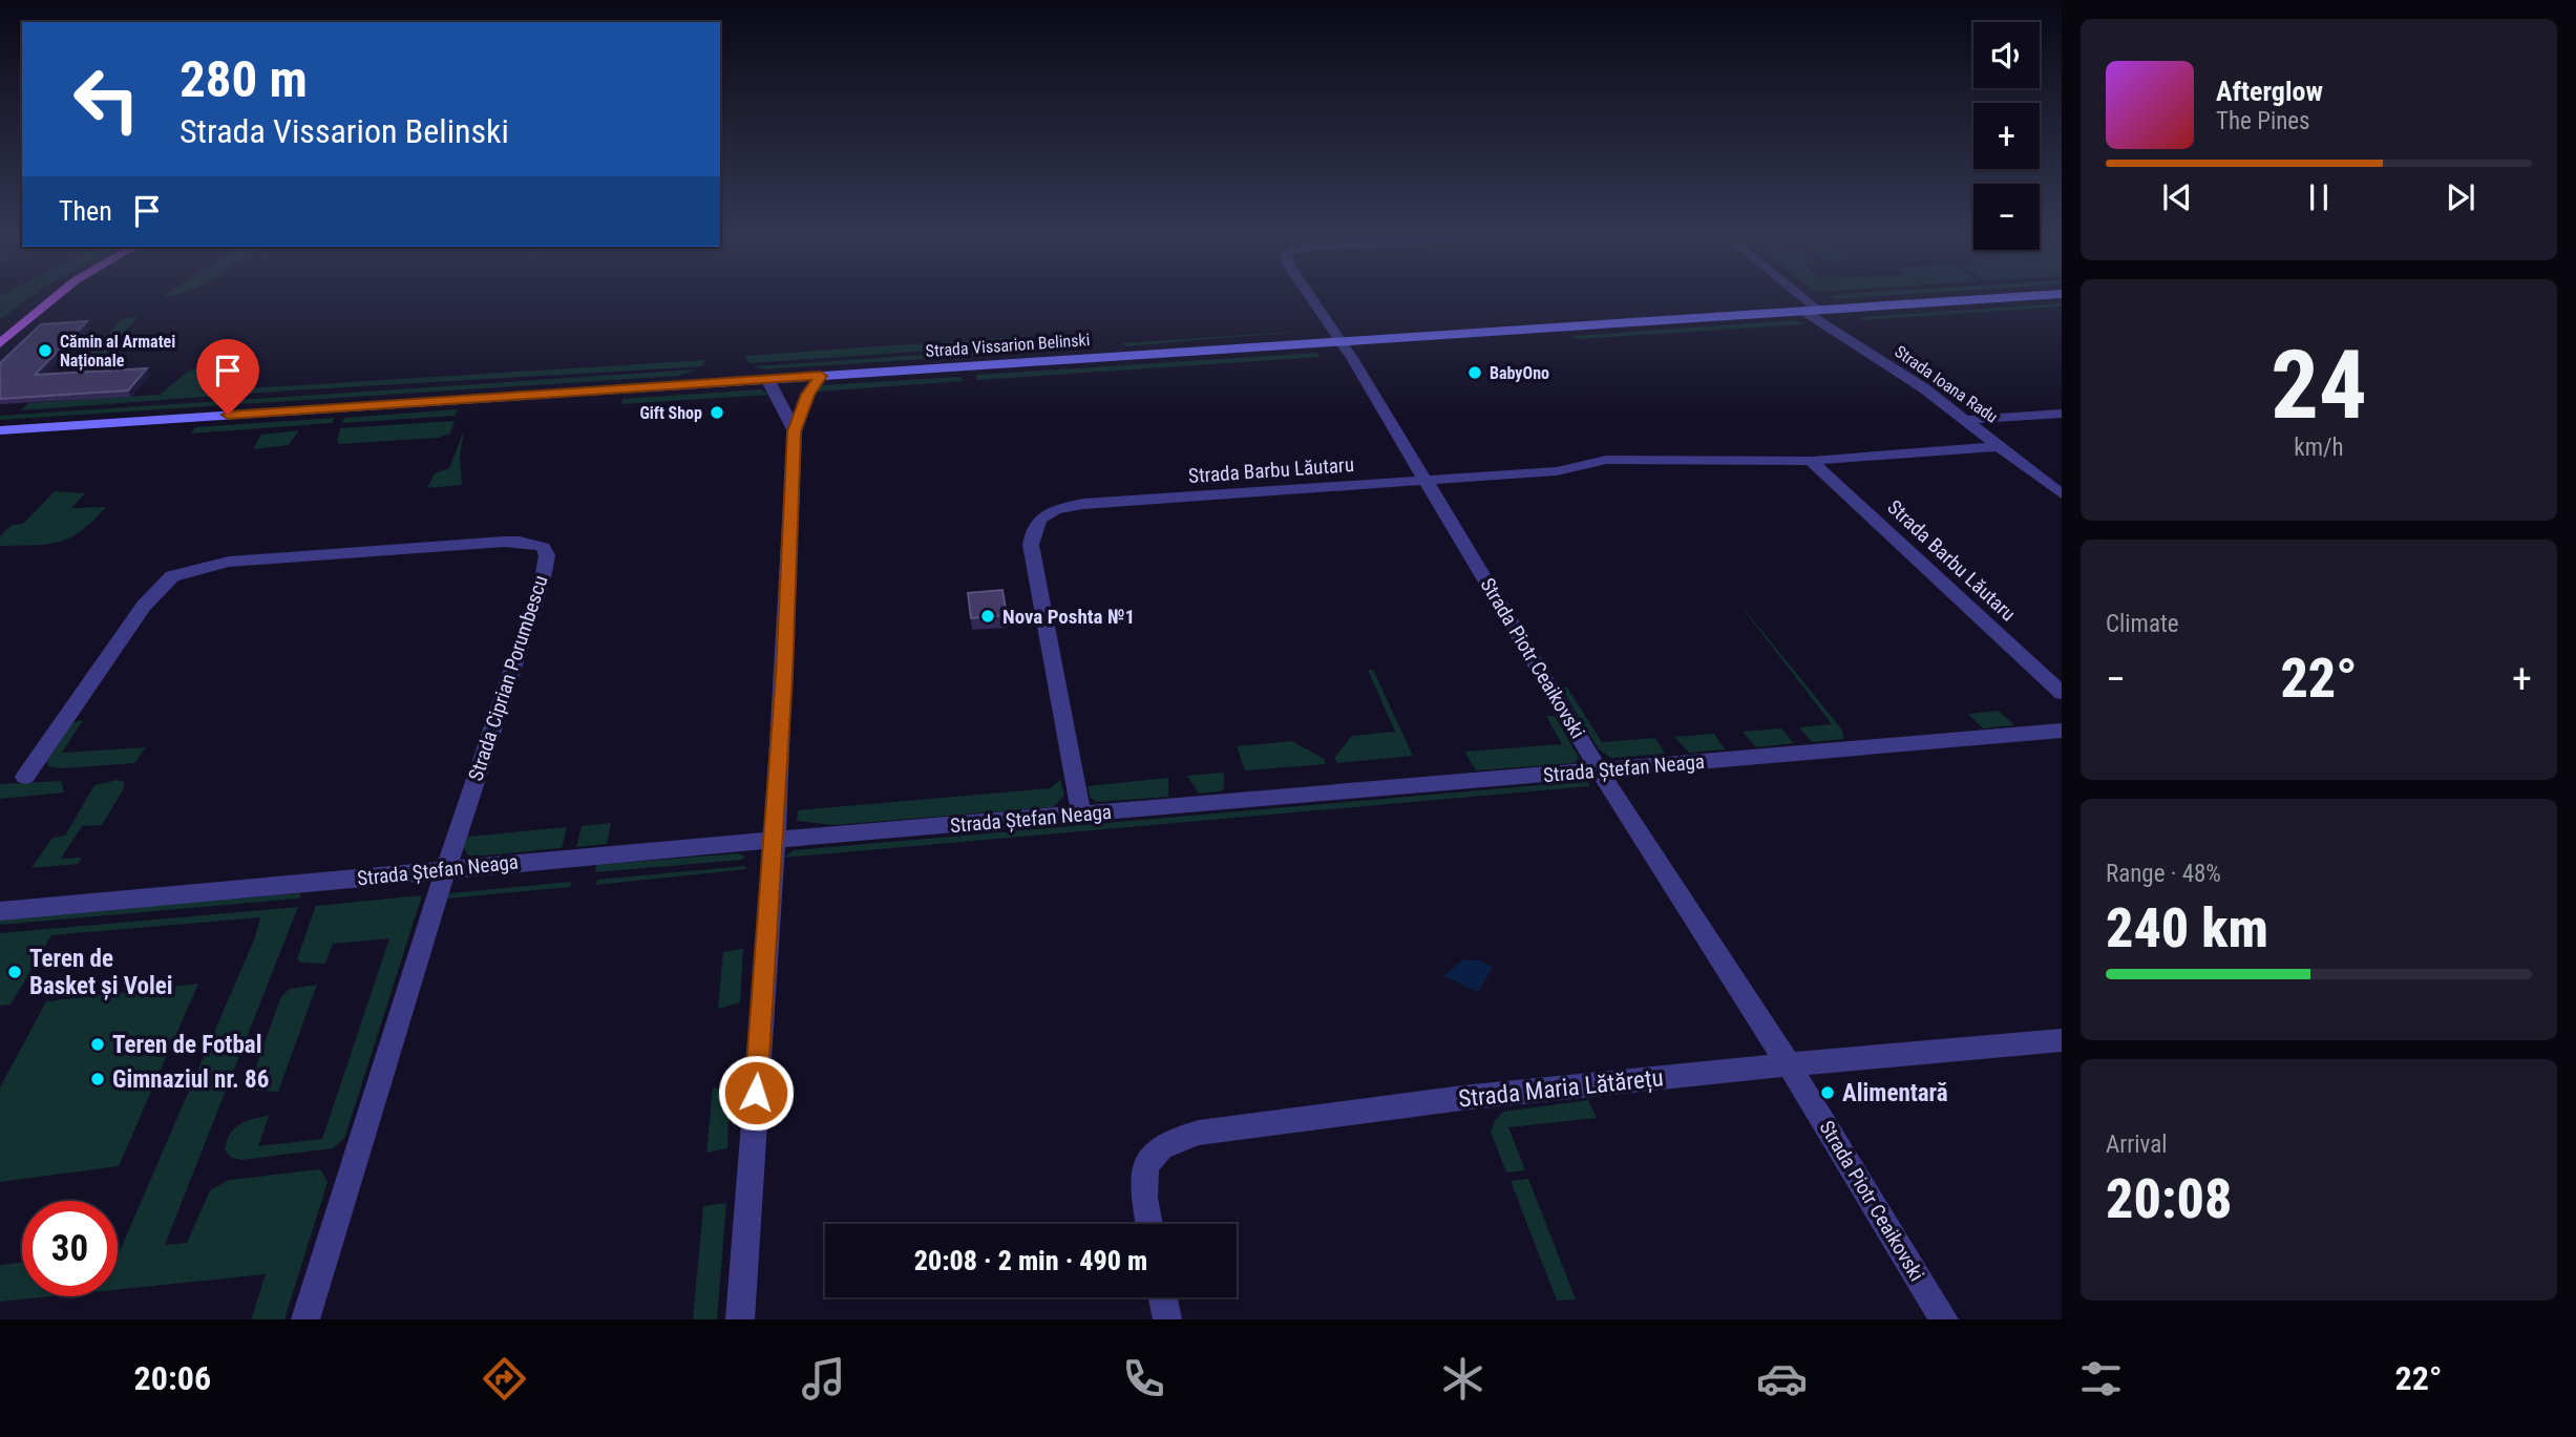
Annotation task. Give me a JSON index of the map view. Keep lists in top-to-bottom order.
{
  "streets": {
    "main road": ["Strada Vissarion Belinski"],
    "street": [
      "Strada Ioana Radu",
      "Strada Barbu Lăutaru",
      "Strada Piotr Ceaikovski",
      "Strada Ciprian Porumbescu",
      "Strada Ștefan Neaga",
      "Strada Maria Lătărețu"
    ]
  },
  "crossings": [
    ["Strada Vissarion Belinski", "Strada Ioana Radu"],
    ["Strada Vissarion Belinski", "Strada Piotr Ceaikovski"],
    ["Strada Ioana Radu", "Strada Barbu Lăutaru"],
    ["Strada Barbu Lăutaru", "Strada Piotr Ceaikovski"],
    ["Strada Barbu Lăutaru", "Strada Ștefan Neaga"],
    ["Strada Piotr Ceaikovski", "Strada Ștefan Neaga"],
    ["Strada Piotr Ceaikovski", "Strada Maria Lătărețu"],
    ["Strada Ciprian Porumbescu", "Strada Ștefan Neaga"]
  ],
  "places": [
    "Cămin al Armatei Naționale",
    "BabyOno",
    "Gift Shop",
    "Nova Poshta №1",
    "Teren de Basket și Volei",
    "Teren de Fotbal",
    "Gimnaziul nr. 86",
    "Alimentară"
  ],
  "page": {
    "map_buttons": ["+", "−"],
    "turn": ["280 m", "Strada Vissarion Belinski"],
    "song": ["Afterglow", "The Pines"],
    "then": "Then",
    "tile": [
      ["24", "km/h"],
      "Climate",
      ["Range · 48%", "240 km"],
      ["Arrival", "20:08"]
    ],
    "heat": ["−", "22°", "+"],
    "limit": "30",
    "trip": "20:08 · 2 min · 490 m",
    "tabs": ["20:06", "22°"]
  }
}
